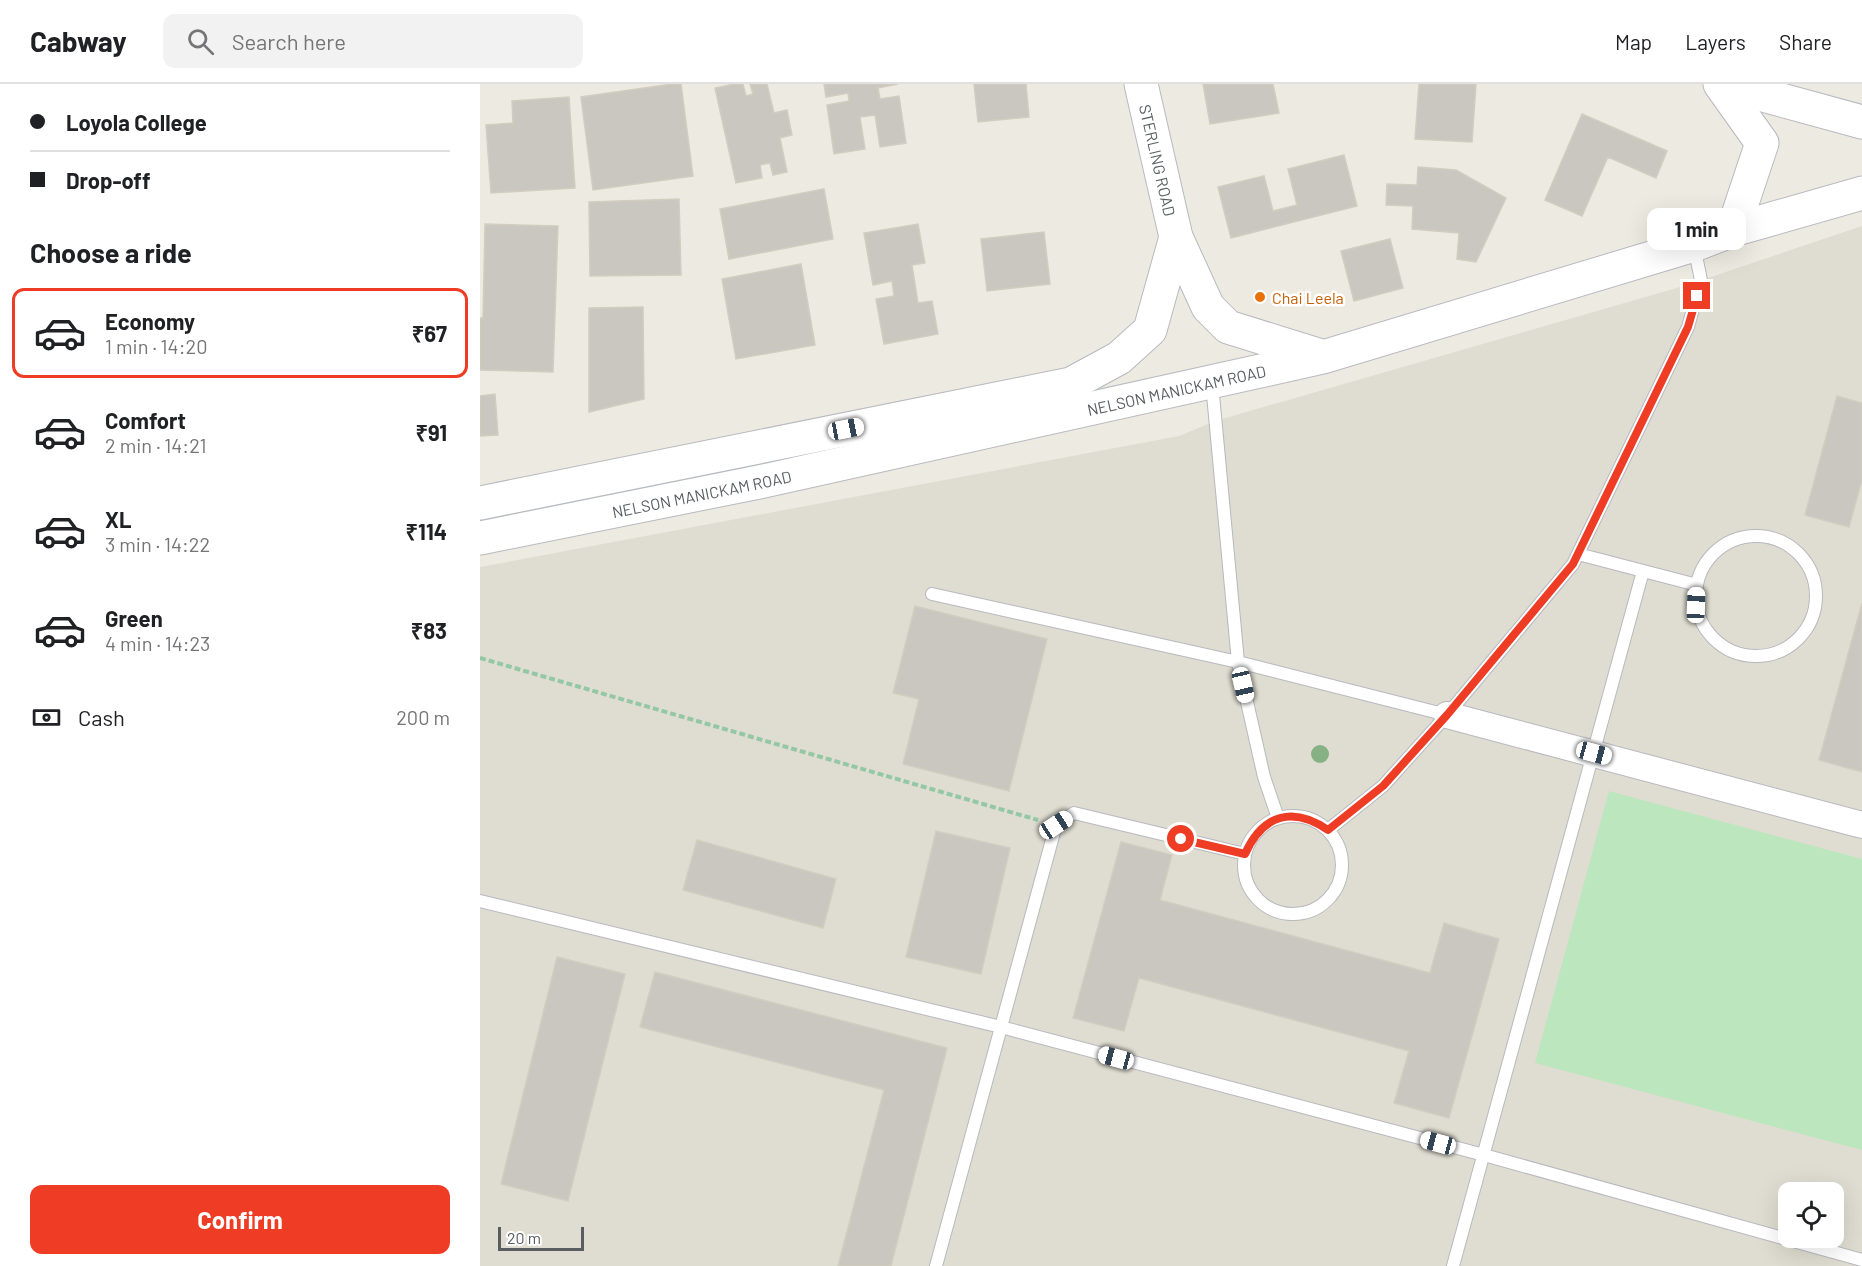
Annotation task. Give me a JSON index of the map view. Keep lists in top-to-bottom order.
{
  "streets": {
    "main road": ["STERLING ROAD", "NELSON MANICKAM ROAD"]
  },
  "crossings": [
    ["STERLING ROAD", "NELSON MANICKAM ROAD"]
  ],
  "places": ["Chai Leela"],
  "scale_bar": "20 m",
  "page": {
    "header": "Cabway",
    "search": "Search here",
    "nav": ["Map", "Layers", "Share"],
    "banner": ["Loyola College", "Drop-off"],
    "bubble": "1 min",
    "heading": "Choose a ride",
    "list": [
      {
        "name": "Economy",
        "note": "1 min · 14:20",
        "value": "₹67"
      },
      {
        "name": "Comfort",
        "note": "2 min · 14:21",
        "value": "₹91"
      },
      {
        "name": "XL",
        "note": "3 min · 14:22",
        "value": "₹114"
      },
      {
        "name": "Green",
        "note": "4 min · 14:23",
        "value": "₹83"
      }
    ],
    "pay": ["Cash", "200 m"],
    "buttons": "Confirm",
    "scale": "20 m"
  }
}
